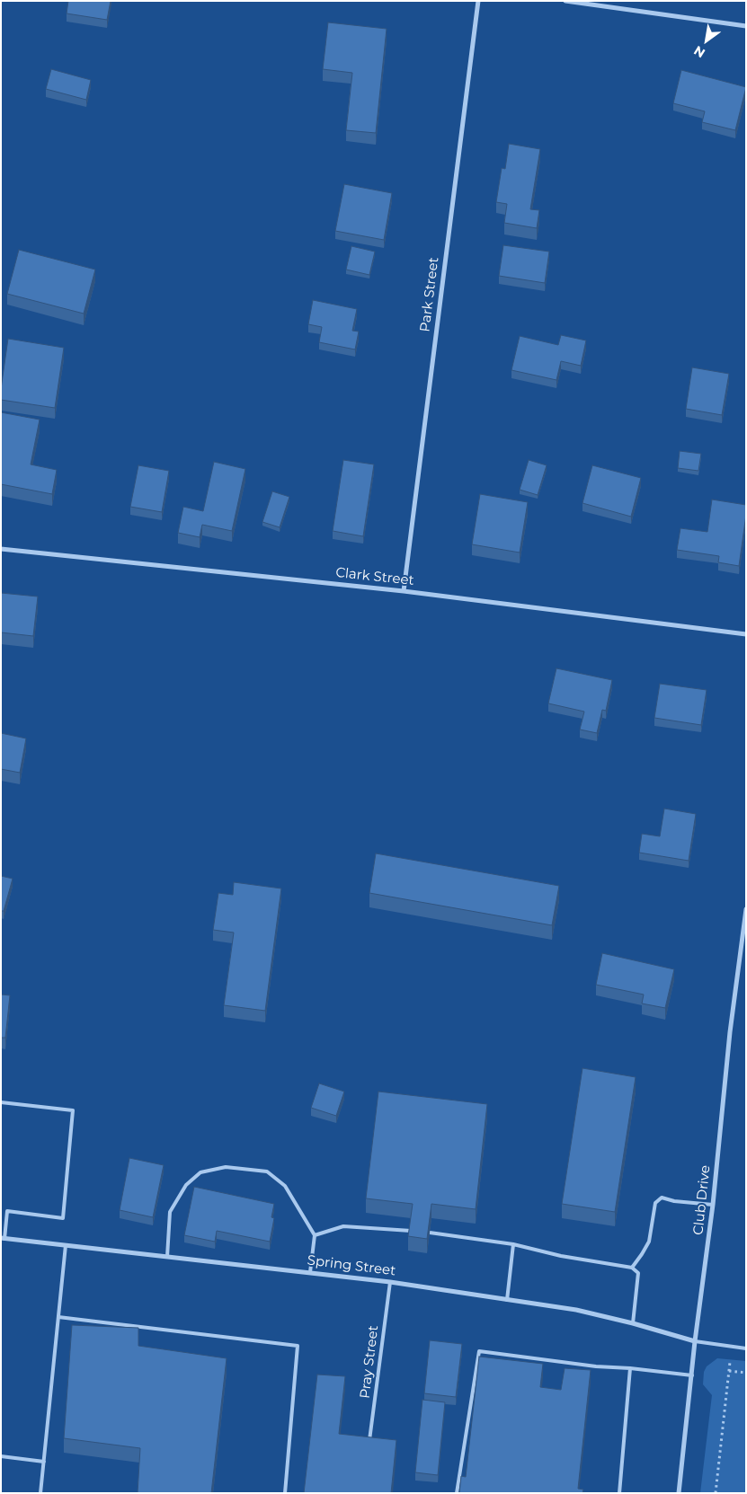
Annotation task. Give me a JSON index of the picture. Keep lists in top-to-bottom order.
{
  "streets": {
    "street": [
      "Park Street",
      "Clark Street",
      "Club Drive",
      "Spring Street"
    ],
    "lane": ["Pray Street"]
  },
  "crossings": [
    ["Park Street", "Clark Street"],
    ["Club Drive", "Spring Street"],
    ["Spring Street", "Pray Street"]
  ],
  "north": "bottom left"
}
